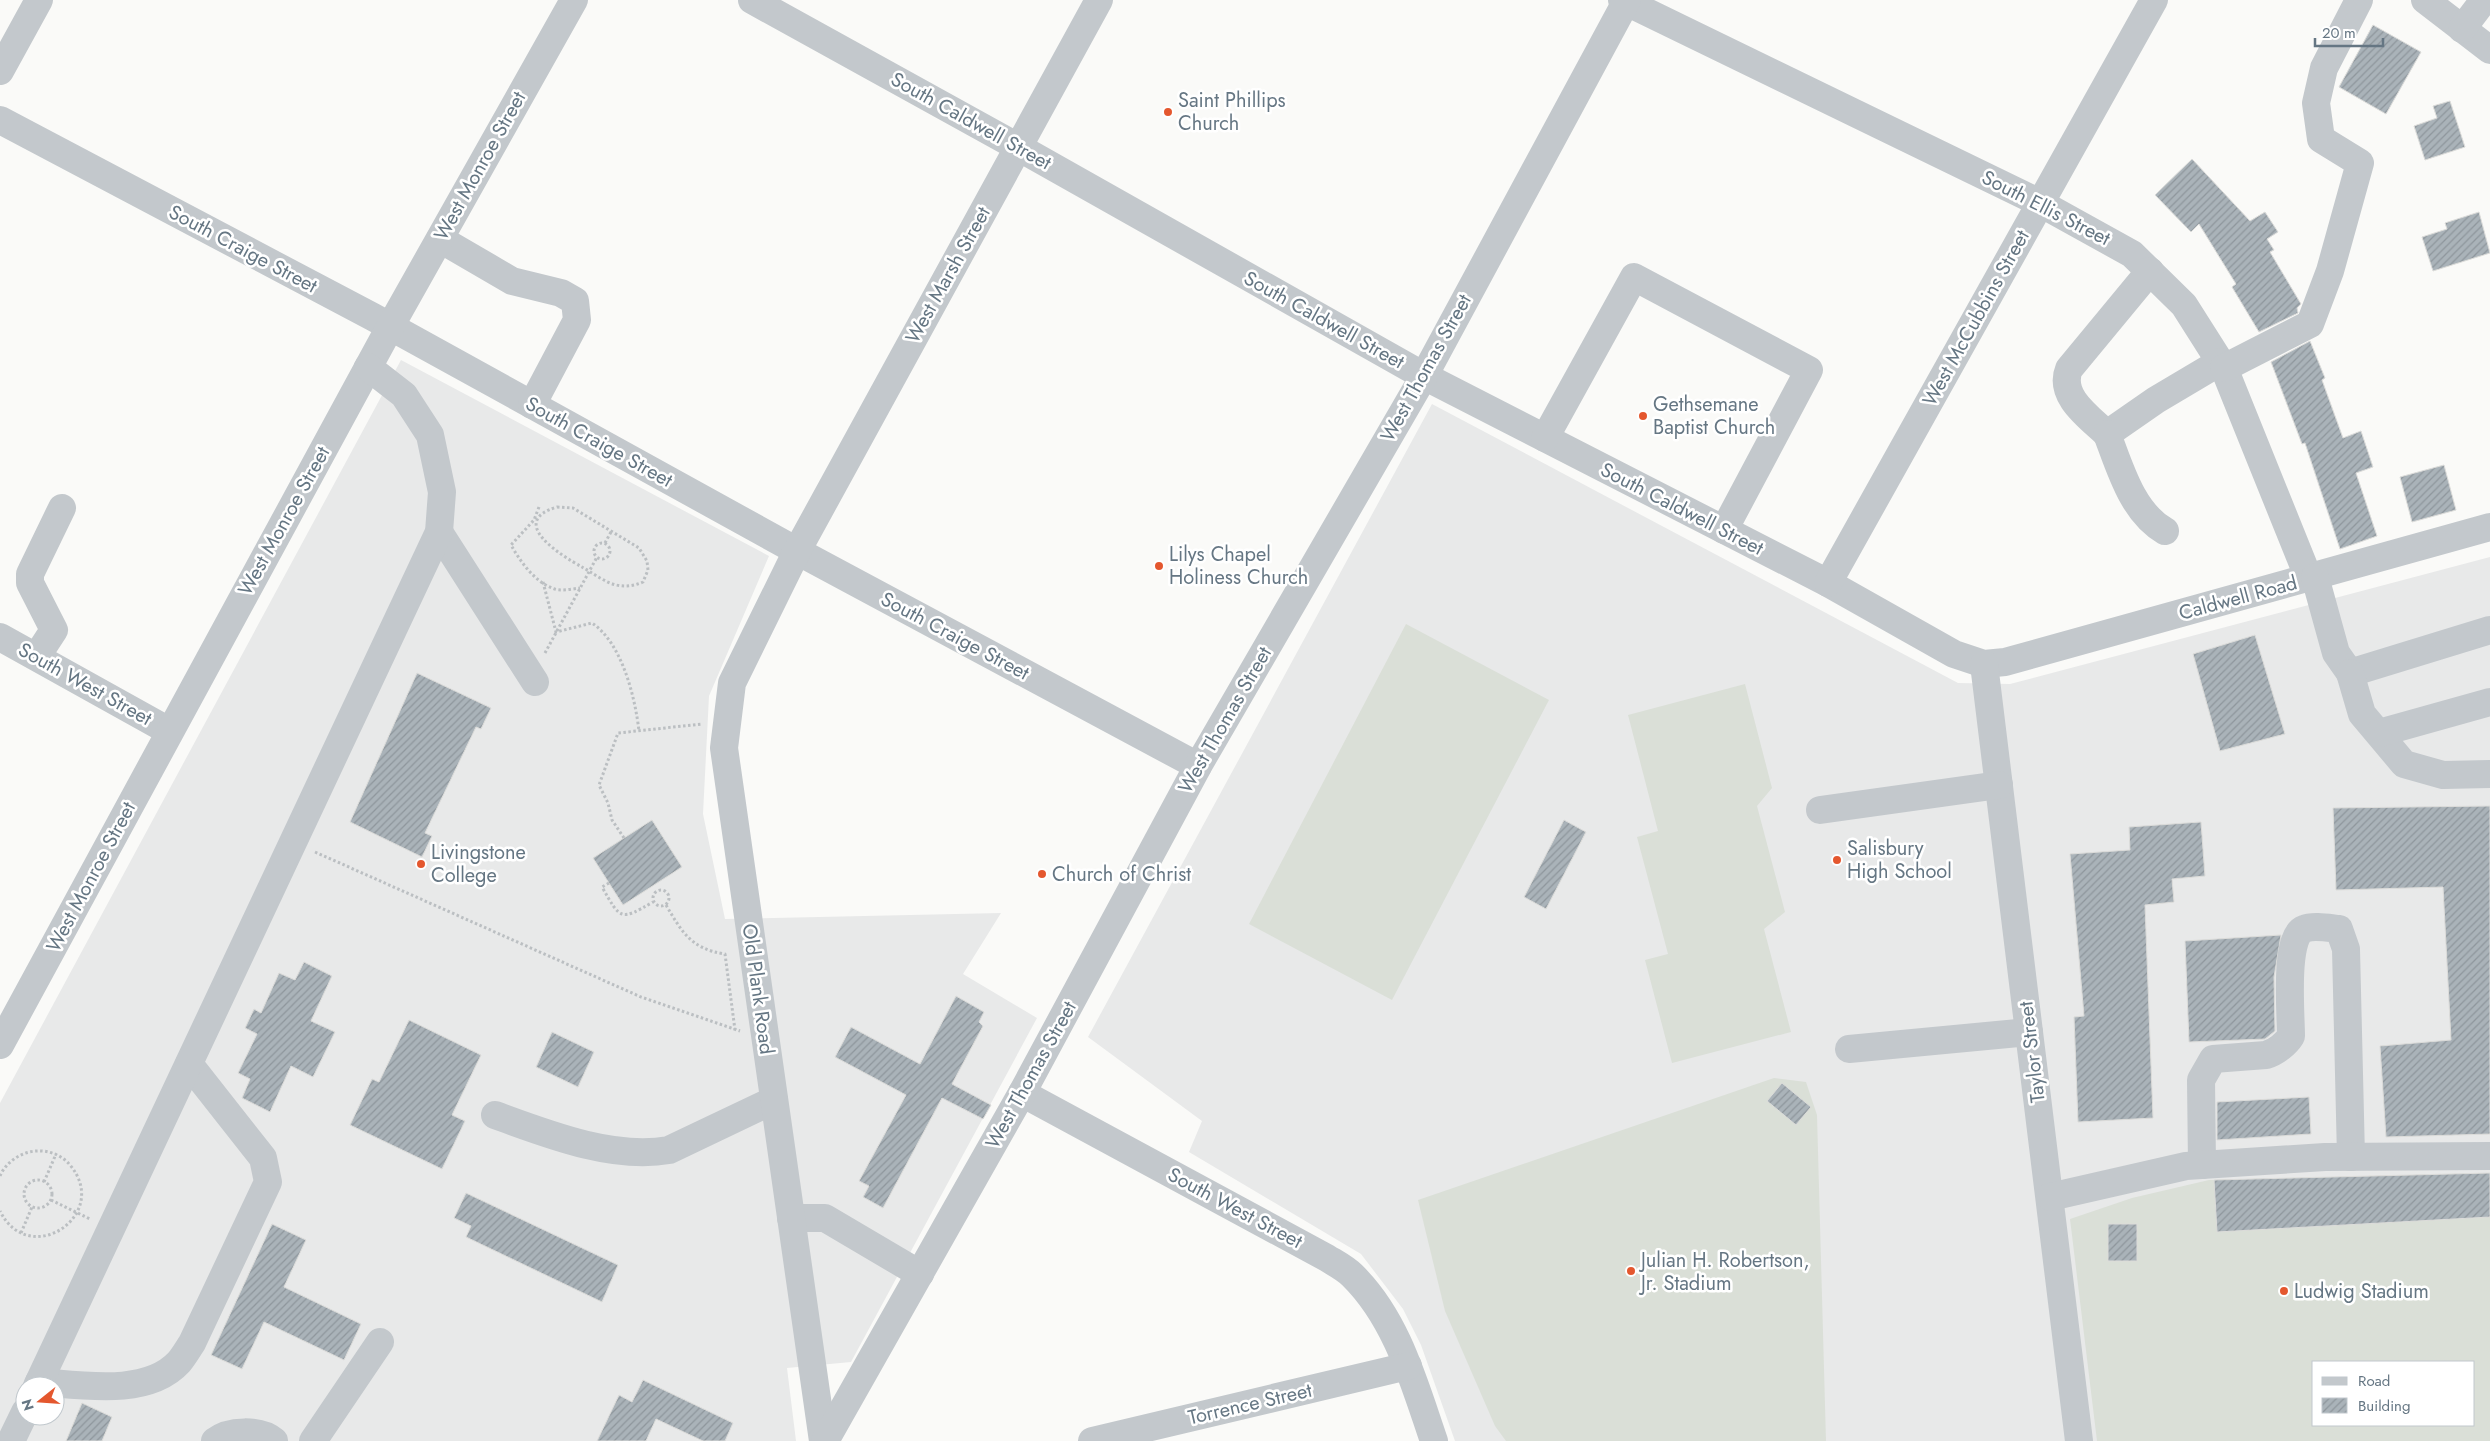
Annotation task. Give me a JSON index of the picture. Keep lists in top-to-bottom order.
{
  "streets": {
    "street": [
      "South Caldwell Street",
      "West Monroe Street",
      "South Ellis Street",
      "South Craige Street",
      "West Marsh Street",
      "West McCubbins Street",
      "West Thomas Street",
      "Caldwell Road",
      "South West Street",
      "Old Plank Road",
      "Taylor Street",
      "Torrence Street"
    ]
  },
  "crossings": [
    ["South Caldwell Street", "West Marsh Street"],
    ["South Caldwell Street", "West McCubbins Street"],
    ["South Caldwell Street", "West Thomas Street"],
    ["South Caldwell Street", "Caldwell Road"],
    ["South Caldwell Street", "Taylor Street"],
    ["West Monroe Street", "South Craige Street"],
    ["West Monroe Street", "South West Street"],
    ["South Ellis Street", "West McCubbins Street"],
    ["South Ellis Street", "West Thomas Street"],
    ["South Ellis Street", "Caldwell Road"],
    ["South Craige Street", "West Marsh Street"],
    ["South Craige Street", "West Thomas Street"],
    ["South Craige Street", "Old Plank Road"],
    ["West Marsh Street", "Old Plank Road"],
    ["West Thomas Street", "South West Street"],
    ["West Thomas Street", "Old Plank Road"],
    ["Caldwell Road", "Taylor Street"],
    ["South West Street", "Torrence Street"]
  ],
  "places": [
    "Saint Phillips Church",
    "Gethsemane Baptist Church",
    "Lilys Chapel Holiness Church",
    "Salisbury High School",
    "Livingstone College",
    "Church of Christ",
    "Julian H. Robertson, Jr. Stadium",
    "Ludwig Stadium"
  ],
  "legend": ["Road", "Building"],
  "scale_bar": "20 m",
  "north": "left"
}
